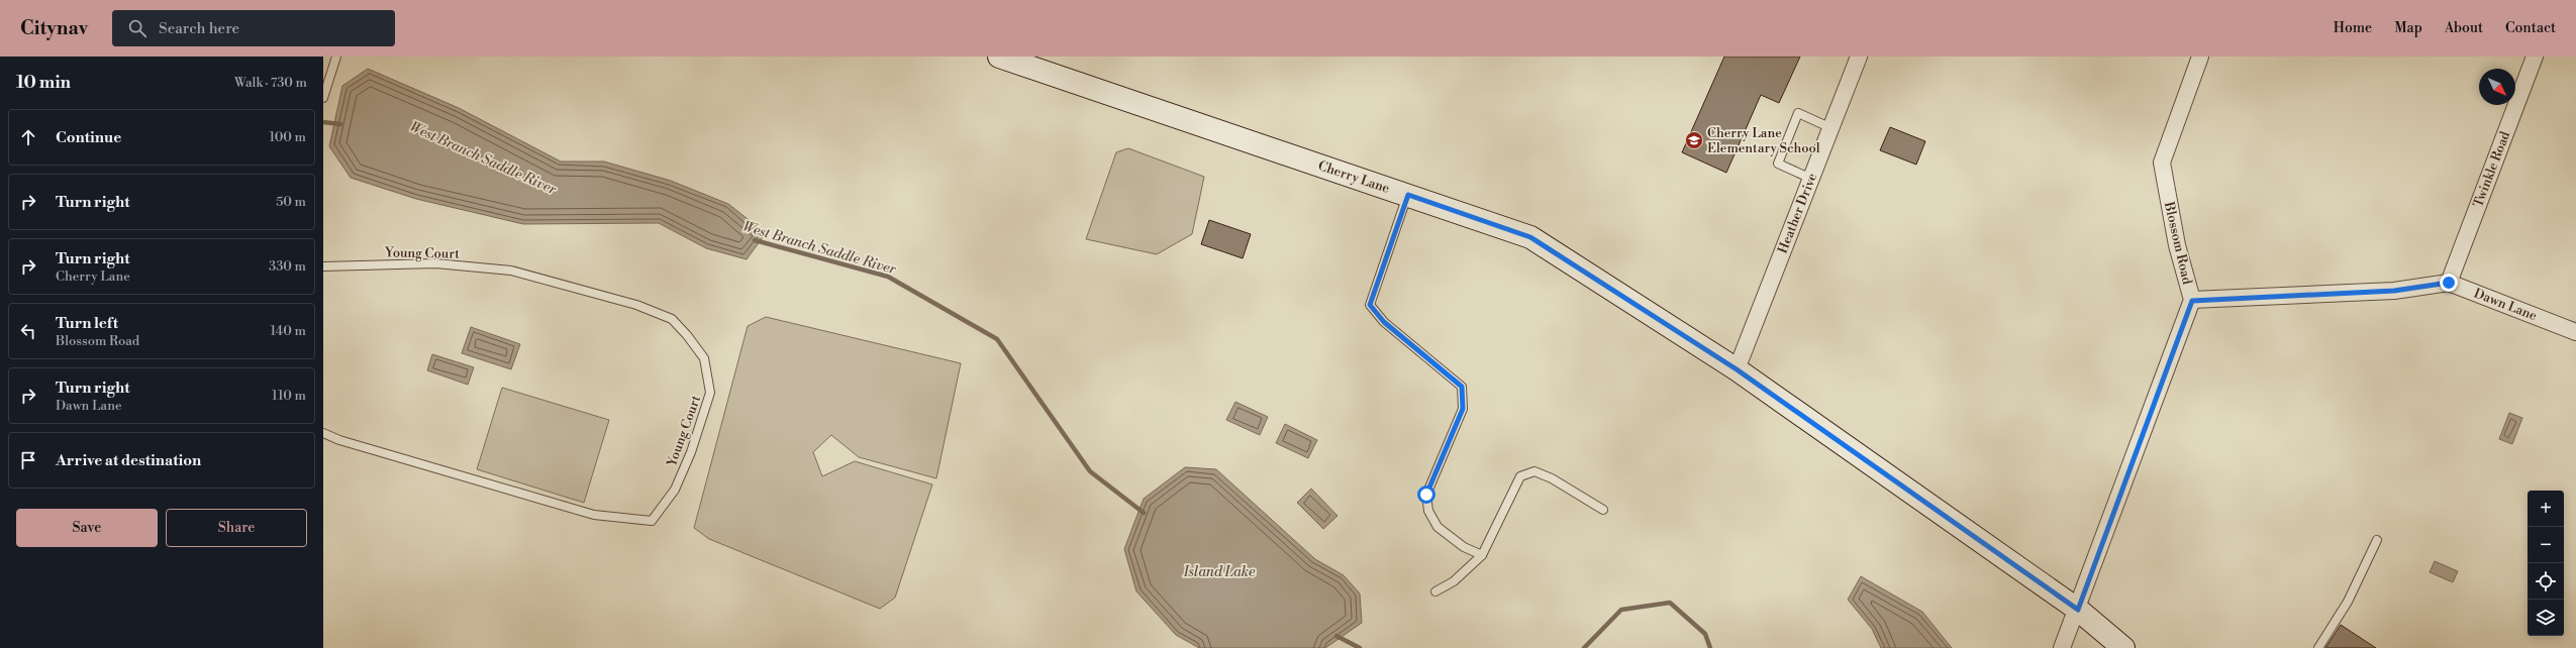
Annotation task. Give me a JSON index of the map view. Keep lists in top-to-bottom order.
{
  "streets": {
    "street": [
      "Twinkle Road",
      "Cherry Lane",
      "Heather Drive",
      "Blossom Road",
      "Dawn Lane"
    ],
    "lane": ["Young Court"]
  },
  "crossings": [
    ["Twinkle Road", "Dawn Lane"],
    ["Cherry Lane", "Heather Drive"],
    ["Cherry Lane", "Blossom Road"],
    ["Blossom Road", "Dawn Lane"]
  ],
  "water": ["West Branch Saddle River", "Island Lake"],
  "places": {
    "school or university": ["Cherry Lane Elementary School"]
  },
  "north": "bottom right",
  "page": {
    "header": "Citynav",
    "search": "Search here",
    "nav": [
      "Home",
      "Map",
      "About",
      "Contact"
    ],
    "heading": ["10 min", "Walk · 730 m"],
    "list": [
      ["Continue", "100 m"],
      ["Turn right", "50 m"],
      ["Turn right", "Cherry Lane", "330 m"],
      ["Turn left", "Blossom Road", "140 m"],
      ["Turn right", "Dawn Lane", "110 m"],
      "Arrive at destination"
    ],
    "map_buttons": ["+", "−"],
    "buttons": ["Save", "Share"]
  }
}
